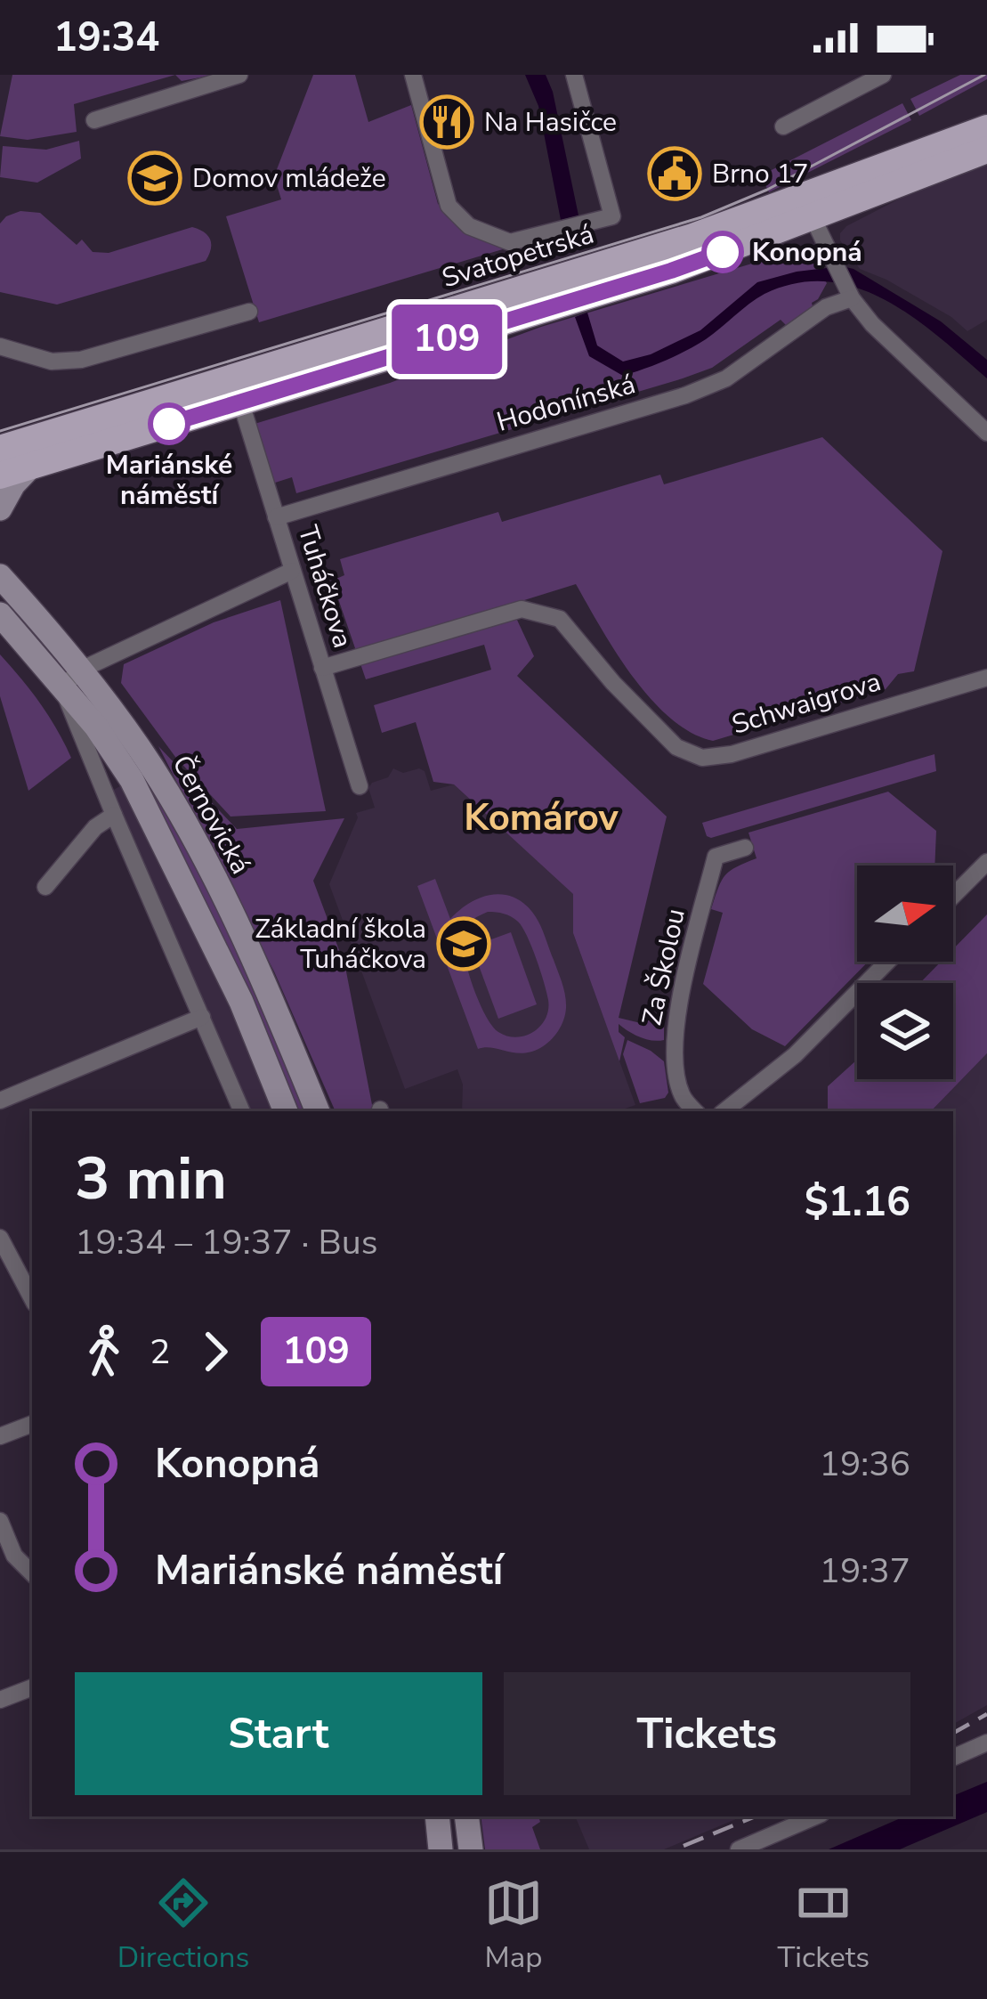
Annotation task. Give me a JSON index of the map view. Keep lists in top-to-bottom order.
{
  "streets": {
    "main road": ["Svatopetrská", "Černovická"],
    "street": [
      "Hodonínská",
      "Tuháčkova",
      "Schwaigrova",
      "Za Školou"
    ]
  },
  "crossings": [
    ["Svatopetrská", "Tuháčkova"],
    ["Hodonínská", "Tuháčkova"],
    ["Tuháčkova", "Schwaigrova"]
  ],
  "districts": ["Komárov"],
  "places": {
    "restaurant": ["Na Hasičce"],
    "public building": ["Brno 17"],
    "school or university": ["Domov mládeže", "Základní škola Tuháčkova"],
    "other": ["Konopná", "Mariánské náměstí"]
  },
  "lines": ["bus line 109"],
  "north": "right",
  "page": {
    "status": "19:34",
    "on_map": "109",
    "heading": ["3 min", "19:34 – 19:37 · Bus", "$1.16"],
    "legs": ["2", "109"],
    "list": [
      {
        "name": "Konopná",
        "value": "19:36"
      },
      {
        "name": "Mariánské náměstí",
        "value": "19:37"
      }
    ],
    "buttons": ["Start", "Tickets"],
    "tabs": ["Directions", "Map", "Tickets"]
  }
}
